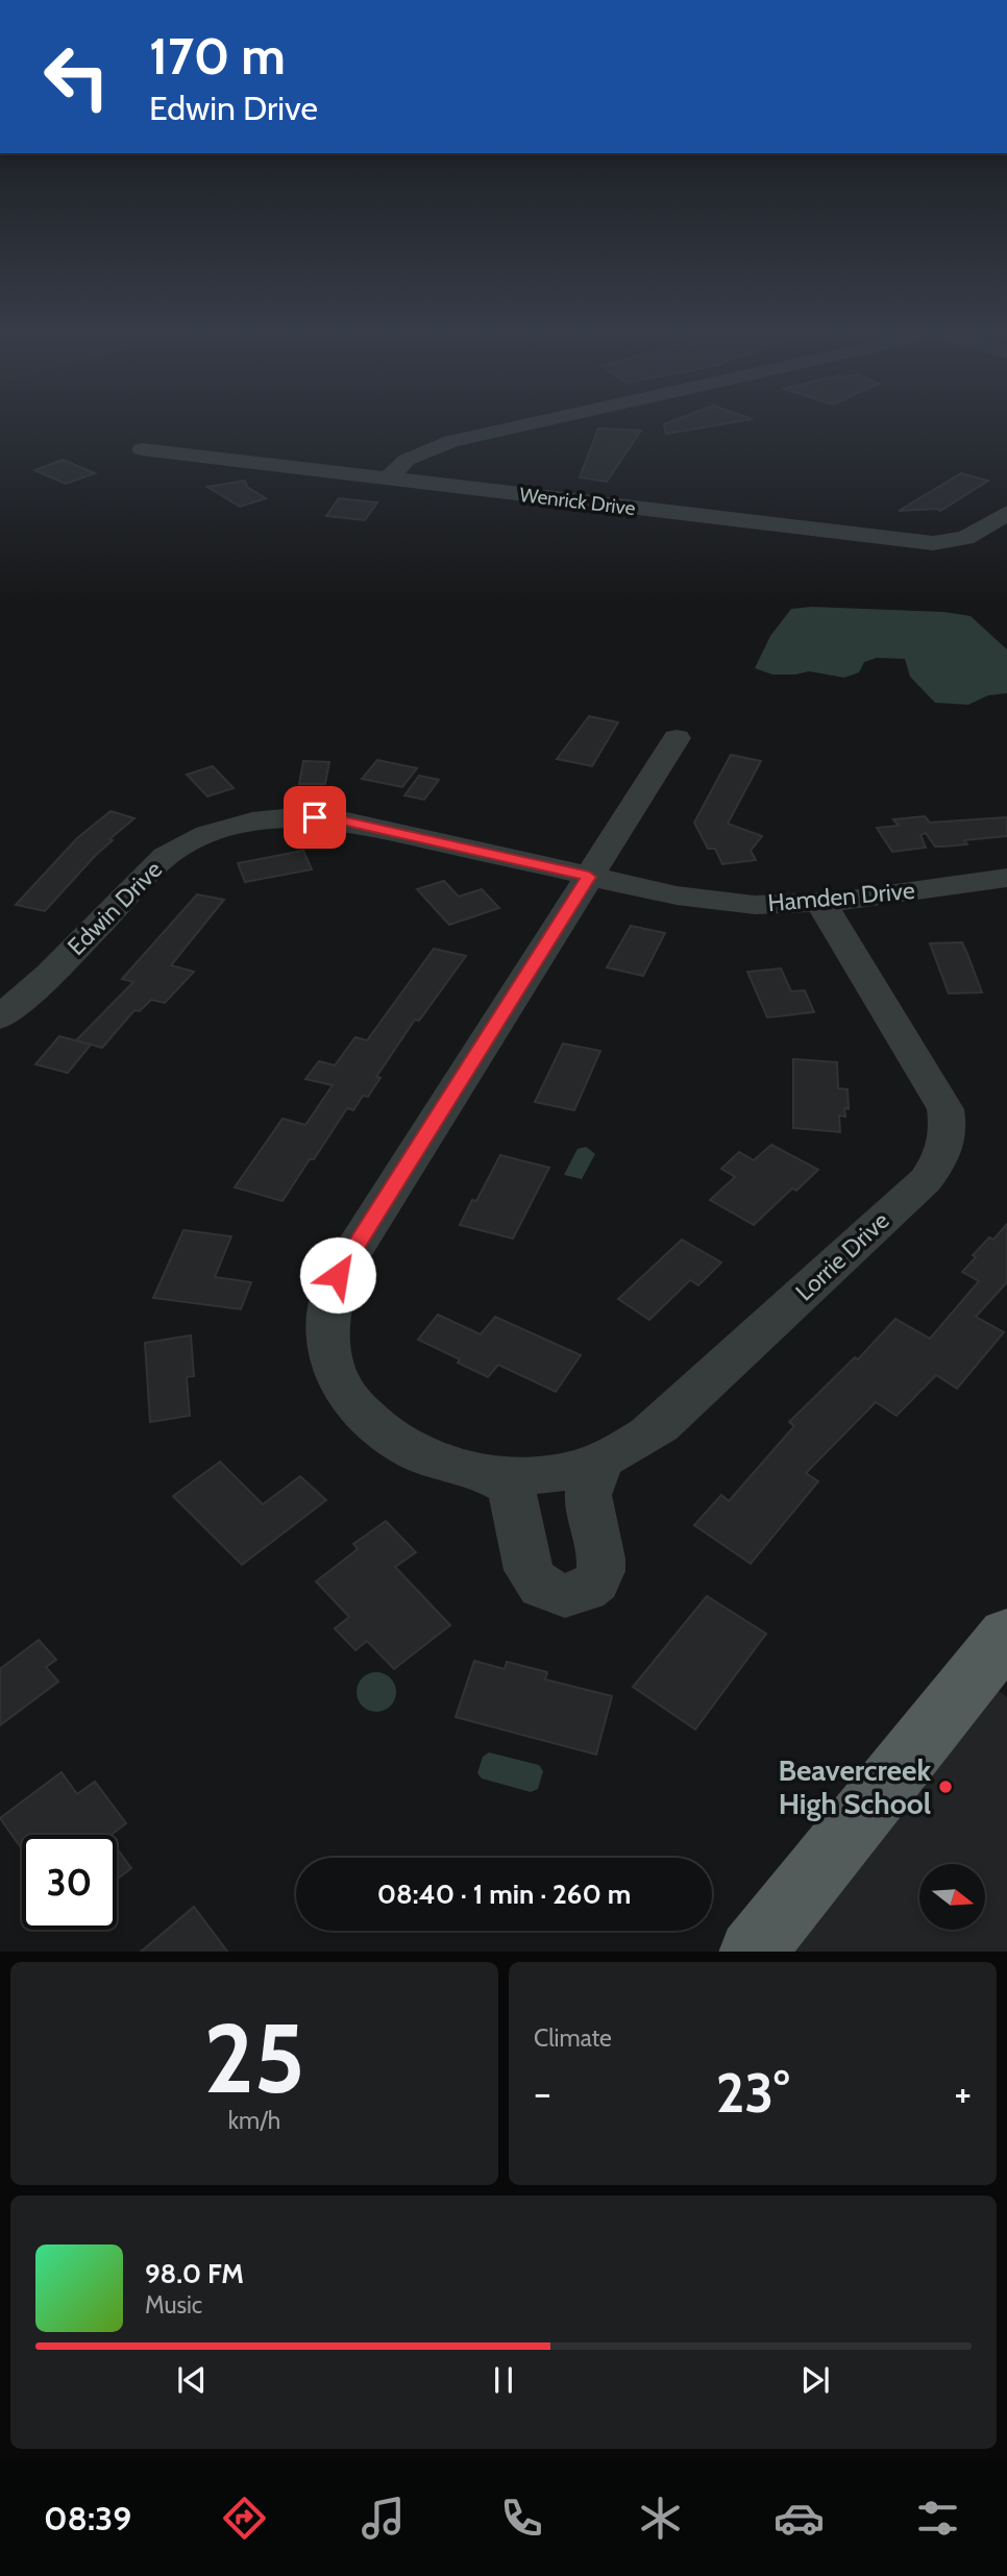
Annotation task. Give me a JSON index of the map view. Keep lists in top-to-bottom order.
{
  "streets": {
    "street": [
      "Wenrick Drive",
      "Hamden Drive",
      "Edwin Drive",
      "Lorrie Drive"
    ]
  },
  "crossings": [
    ["Hamden Drive", "Edwin Drive"],
    ["Hamden Drive", "Lorrie Drive"],
    ["Edwin Drive", "Lorrie Drive"]
  ],
  "places": ["Beavercreek High School"],
  "north": "right",
  "page": {
    "turn": ["170 m", "Edwin Drive"],
    "limit": "30",
    "trip": "08:40 · 1 min · 260 m",
    "tile": [
      ["25", "km/h"],
      "Climate"
    ],
    "heat": ["−", "23°", "+"],
    "song": ["98.0 FM", "Music"],
    "tabs": "08:39"
  }
}
